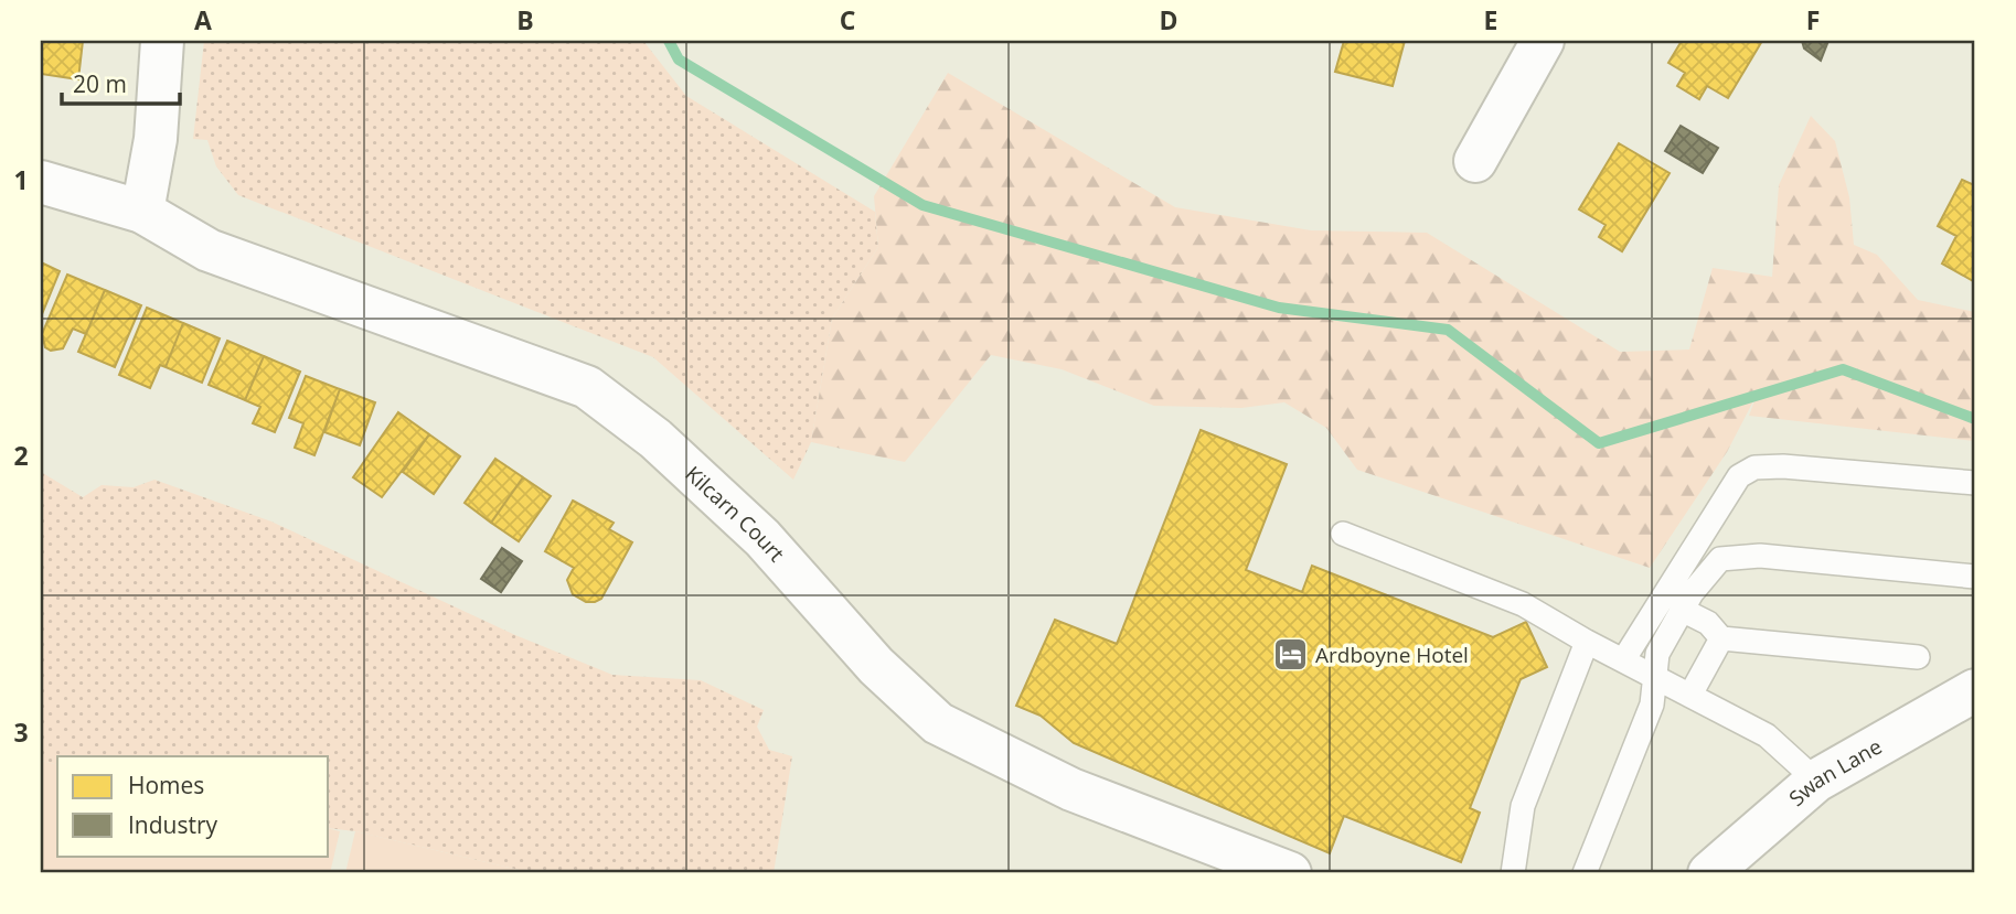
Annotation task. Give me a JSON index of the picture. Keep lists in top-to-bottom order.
{
  "streets": {
    "street": ["Kilcarn Court", "Swan Lane"]
  },
  "places": {
    "hotel": ["Ardboyne Hotel"]
  },
  "legend": ["Homes", "Industry"],
  "scale_bar": "20 m",
  "grid": {
    "columns": [
      "A",
      "B",
      "C",
      "D",
      "E",
      "F"
    ],
    "rows": ["1", "2", "3"]
  }
}
